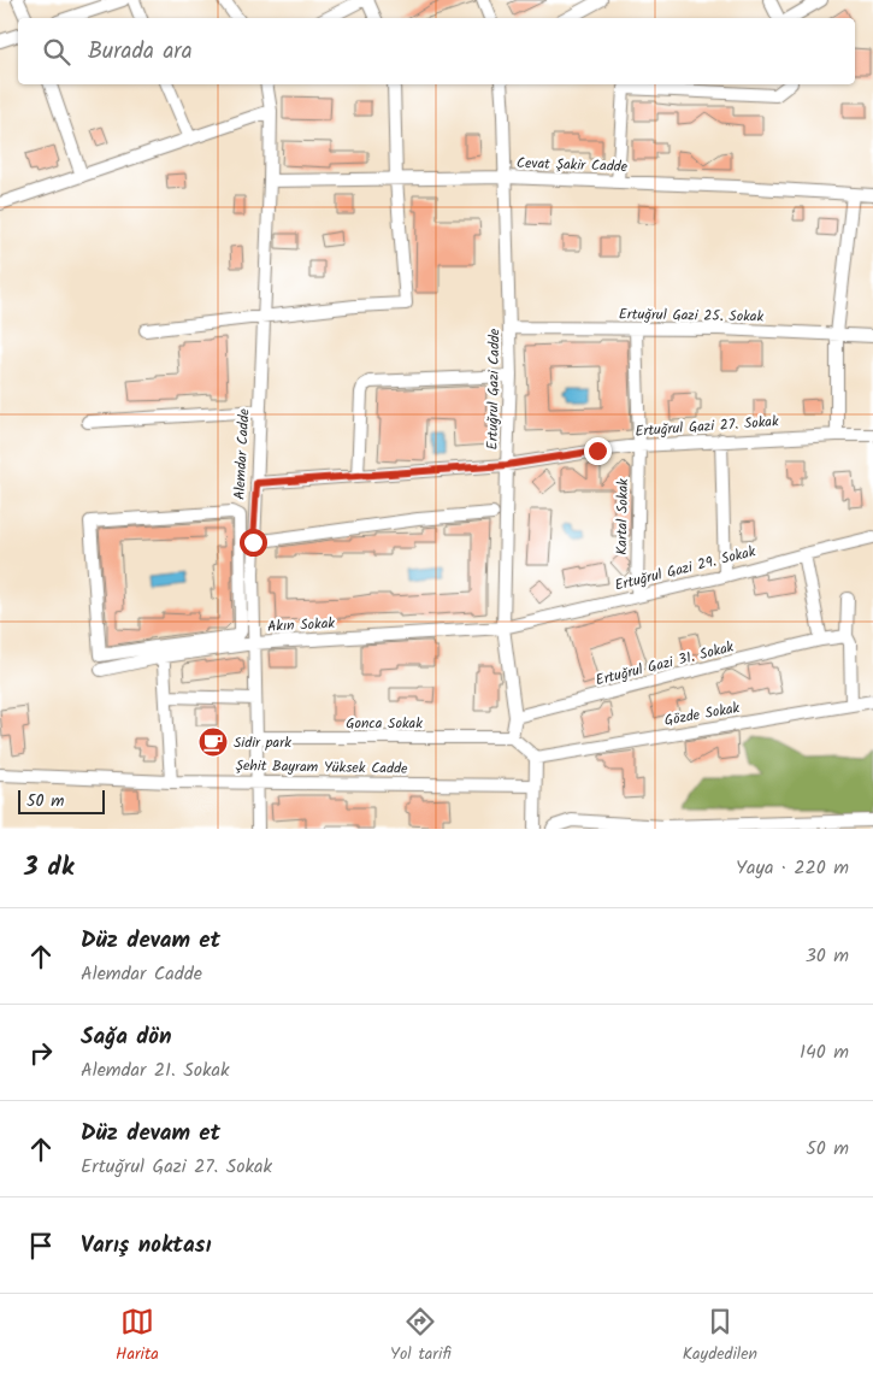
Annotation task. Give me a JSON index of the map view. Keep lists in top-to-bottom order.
{
  "streets": {
    "street": [
      "Cevat Şakir Cadde",
      "Ertuğrul Gazi 25. Sokak",
      "Ertuğrul Gazi Cadde",
      "Ertuğrul Gazi 27. Sokak",
      "Alemdar Cadde",
      "Kartal Sokak",
      "Ertuğrul Gazi 29. Sokak",
      "Akın Sokak",
      "Ertuğrul Gazi 31. Sokak",
      "Gözde Sokak",
      "Gonca Sokak",
      "Şehit Bayram Yüksek Cadde"
    ]
  },
  "crossings": [
    ["Cevat Şakir Cadde", "Ertuğrul Gazi Cadde"],
    ["Cevat Şakir Cadde", "Alemdar Cadde"],
    ["Ertuğrul Gazi 25. Sokak", "Ertuğrul Gazi Cadde"],
    ["Ertuğrul Gazi 25. Sokak", "Kartal Sokak"],
    ["Ertuğrul Gazi Cadde", "Ertuğrul Gazi 27. Sokak"],
    ["Ertuğrul Gazi Cadde", "Ertuğrul Gazi 29. Sokak"],
    ["Ertuğrul Gazi Cadde", "Akın Sokak"],
    ["Ertuğrul Gazi Cadde", "Ertuğrul Gazi 31. Sokak"],
    ["Ertuğrul Gazi Cadde", "Gonca Sokak"],
    ["Ertuğrul Gazi 27. Sokak", "Alemdar Cadde"],
    ["Ertuğrul Gazi 27. Sokak", "Kartal Sokak"],
    ["Alemdar Cadde", "Akın Sokak"],
    ["Alemdar Cadde", "Gonca Sokak"],
    ["Alemdar Cadde", "Şehit Bayram Yüksek Cadde"],
    ["Kartal Sokak", "Ertuğrul Gazi 29. Sokak"],
    ["Ertuğrul Gazi 29. Sokak", "Akın Sokak"]
  ],
  "places": {
    "cafe": ["Sidir park"]
  },
  "scale_bar": "50 m",
  "page": {
    "search": "Burada ara",
    "scale": "50 m",
    "heading": ["3 dk", "Yaya · 220 m"],
    "list": [
      ["Düz devam et", "Alemdar Cadde", "30 m"],
      ["Sağa dön", "Alemdar 21. Sokak", "140 m"],
      ["Düz devam et", "Ertuğrul Gazi 27. Sokak", "50 m"],
      "Varış noktası"
    ],
    "nav": ["Harita", "Yol tarifi", "Kaydedilen"]
  }
}
